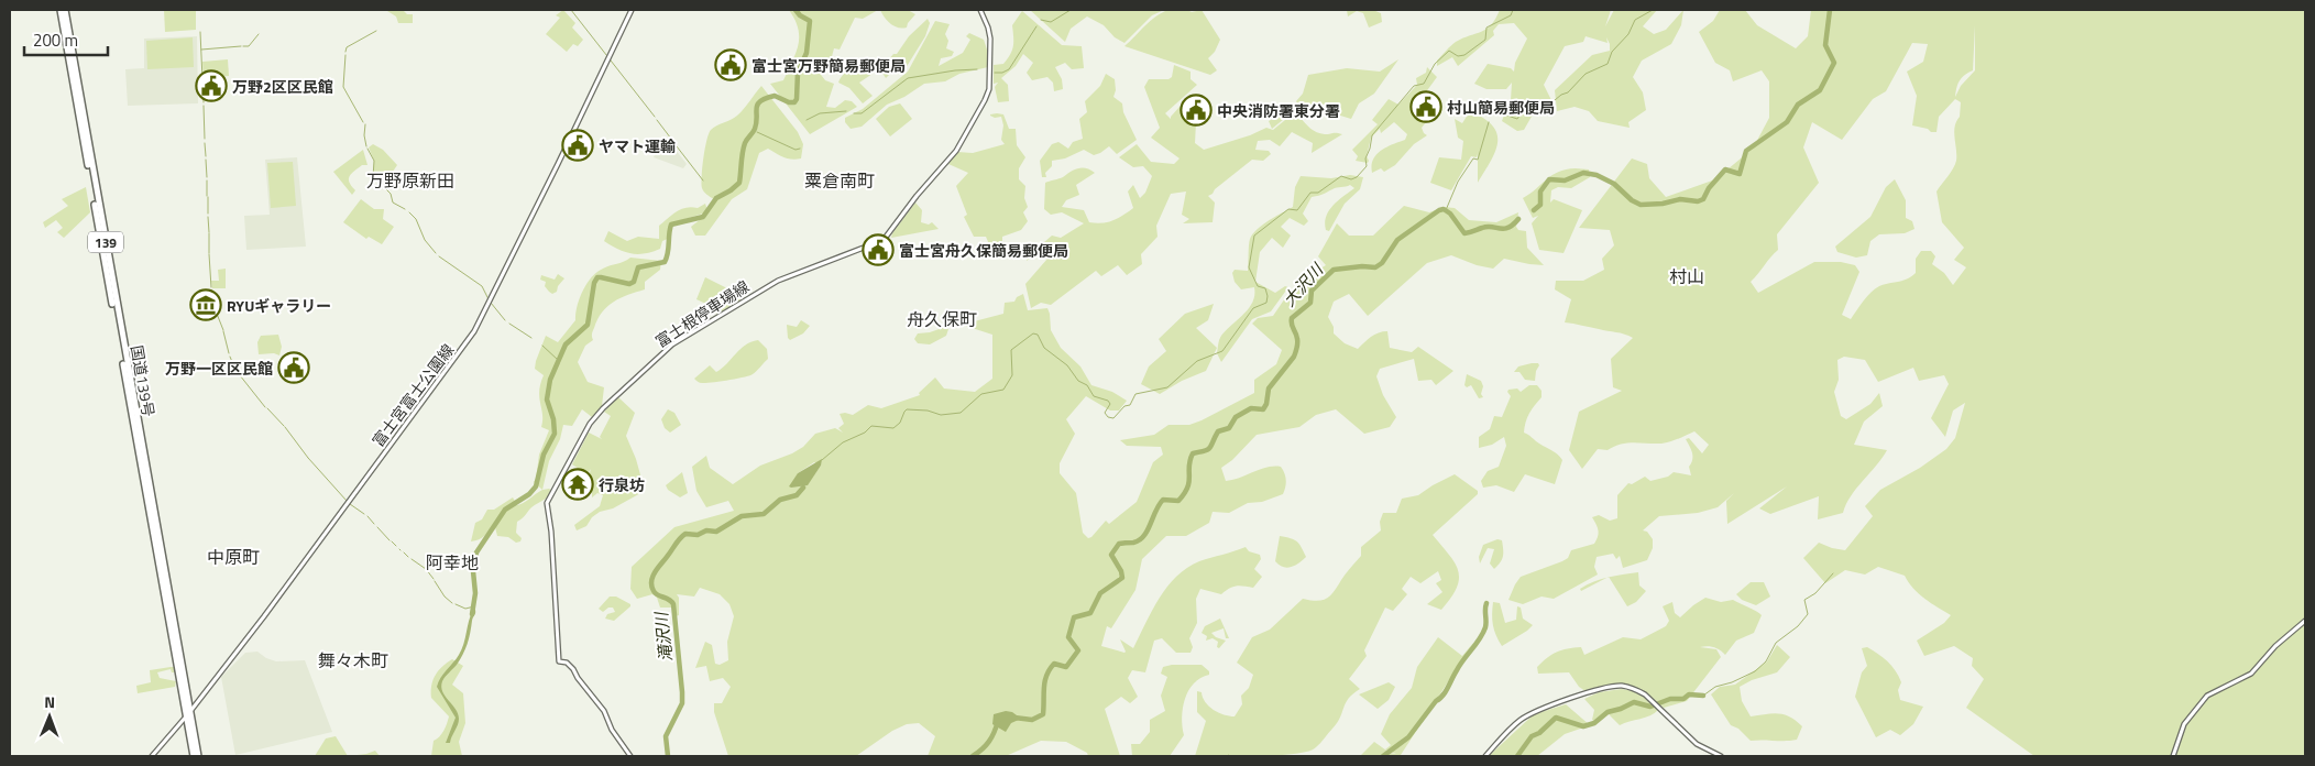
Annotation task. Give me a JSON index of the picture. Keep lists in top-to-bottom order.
{
  "streets": {
    "highway": ["139", "国道139号"],
    "main road": ["富士根停車場線", "富士宮富士公園線"]
  },
  "crossings": [
    ["国道139号", "富士宮富士公園線"]
  ],
  "districts": [
    "万野原新田",
    "粟倉南町",
    "村山",
    "舟久保町",
    "中原町",
    "阿幸地",
    "舞々木町"
  ],
  "water": ["大沢川", "滝沢川"],
  "places": {
    "public building": [
      "富士宮万野簡易郵便局",
      "万野2区区民館",
      "村山簡易郵便局",
      "中央消防署東分署",
      "ヤマト運輸",
      "富士宮舟久保簡易郵便局",
      "万野一区区民館"
    ],
    "museum": ["RYUギャラリー"],
    "temple": ["行泉坊"]
  },
  "scale_bar": "200 m",
  "north": "top"
}
